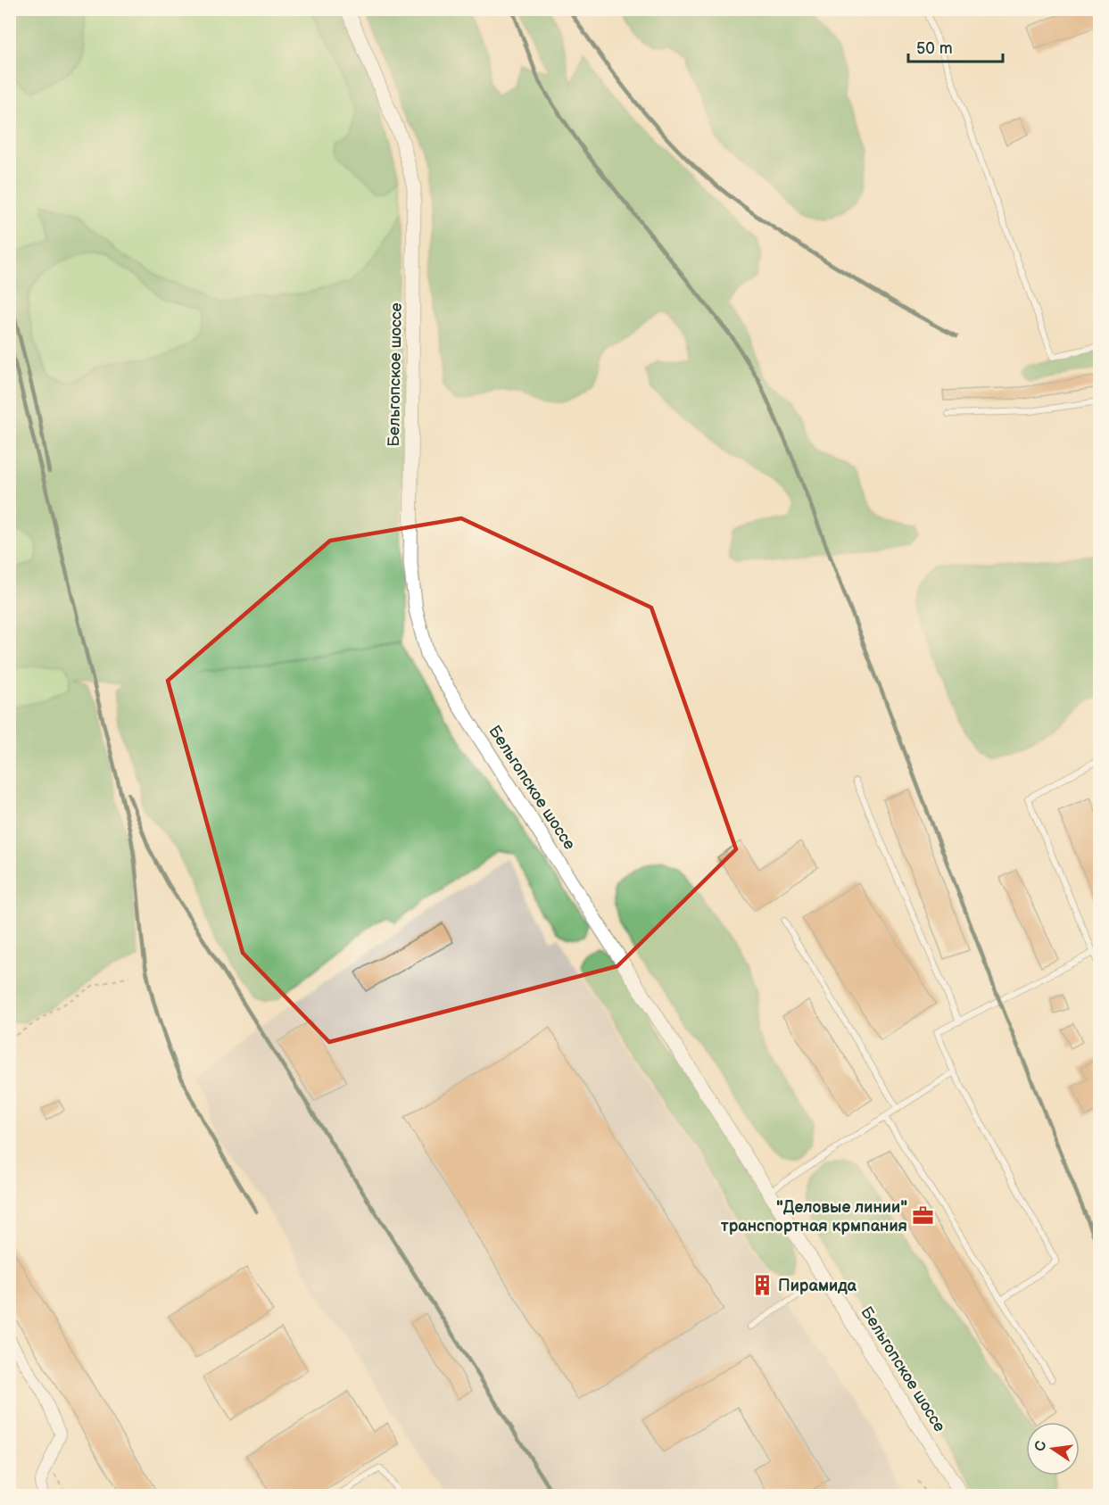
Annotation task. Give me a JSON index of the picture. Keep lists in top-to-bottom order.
{
  "streets": {
    "street": ["Бельгопское шоссе"]
  },
  "places": {
    "office": ["\"Деловые линии\" транспортная крмпания"],
    "building": ["Пирамида"]
  },
  "scale_bar": "50 m",
  "north": "left"
}
